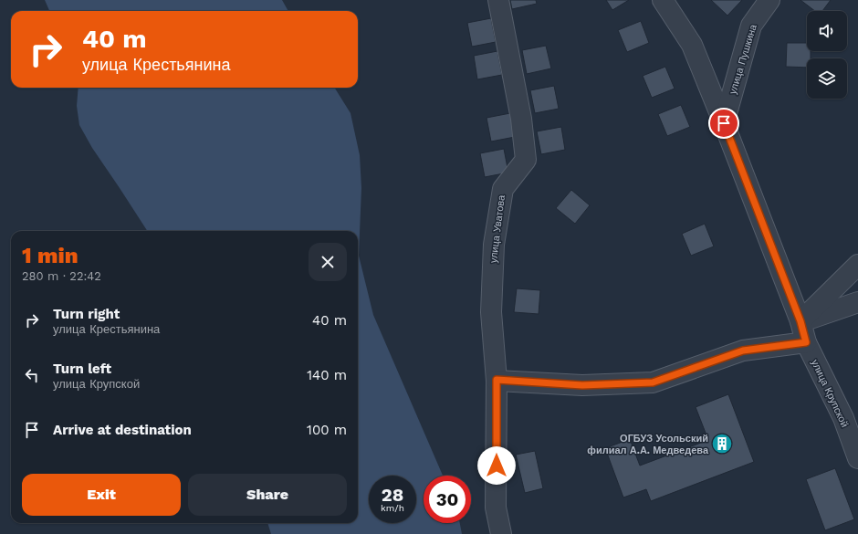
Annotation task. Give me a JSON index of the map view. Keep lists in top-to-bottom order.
{
  "streets": {
    "street": ["улица Пушкина", "улица Уватова", "улица Крупской"]
  },
  "crossings": [
    ["улица Пушкина", "улица Крупской"]
  ],
  "places": {
    "building": ["ОГБУЗ Усольский филиал А.А. Медведева"]
  },
  "page": {
    "turn": ["40 m", "улица Крестьянина"],
    "heading": ["1 min", "280 m · 22:42"],
    "list": [
      {
        "name": "Turn right",
        "note": "улица Крестьянина",
        "value": "40 m"
      },
      {
        "name": "Turn left",
        "note": "улица Крупской",
        "value": "140 m"
      },
      {
        "name": "Arrive at destination",
        "value": "100 m"
      }
    ],
    "buttons": ["Exit", "Share"],
    "speed": "28 km/h",
    "limit": "30"
  }
}
